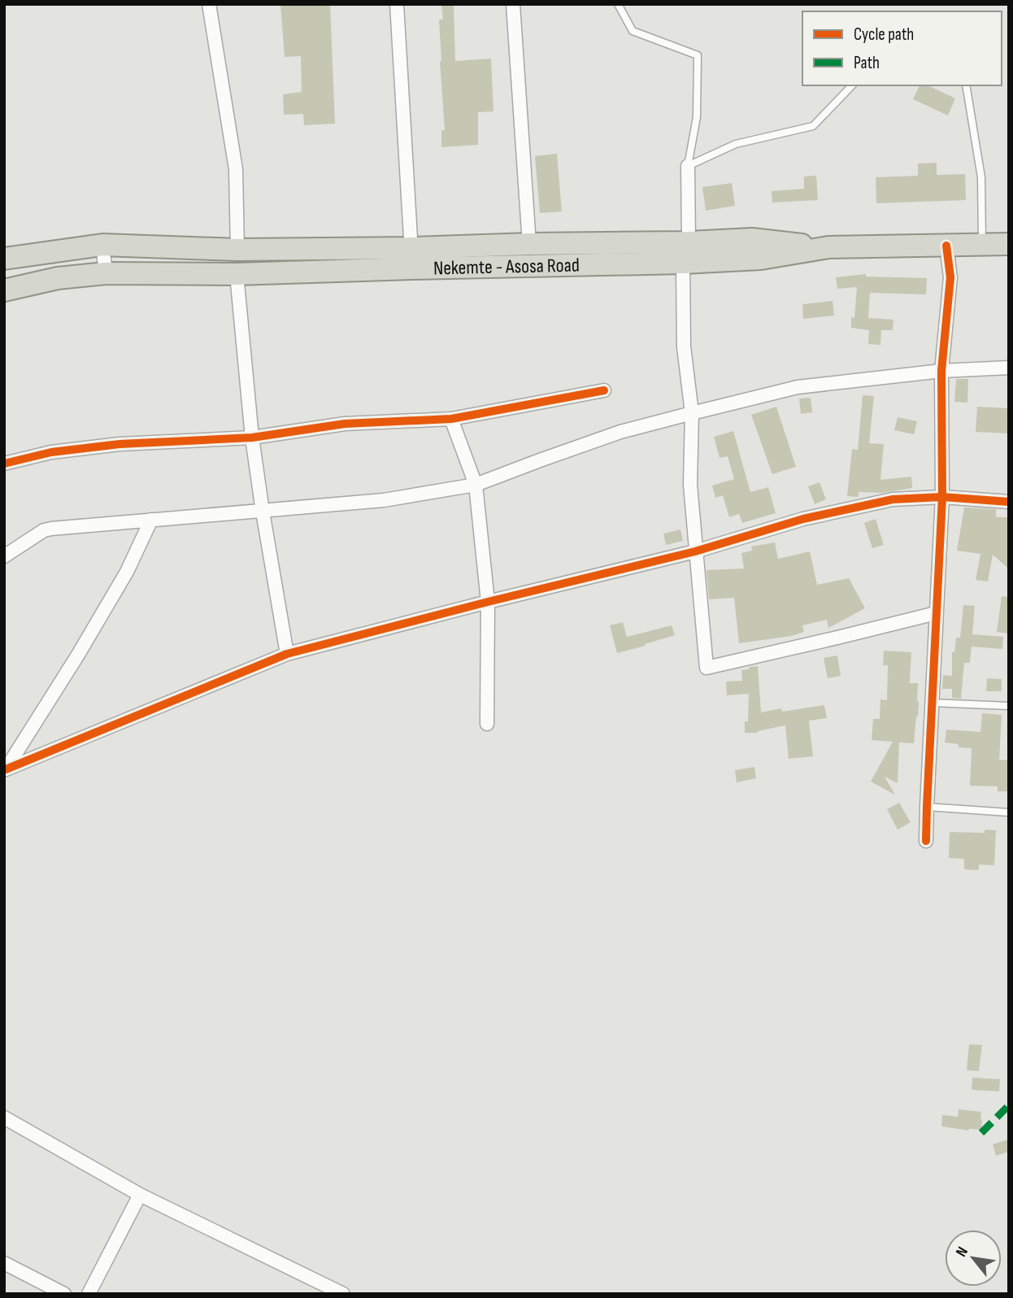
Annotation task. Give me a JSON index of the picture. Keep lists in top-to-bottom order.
{
  "streets": {
    "highway": ["Nekemte - Asosa Road"]
  },
  "legend": ["Cycle path", "Path"],
  "north": "top left"
}
